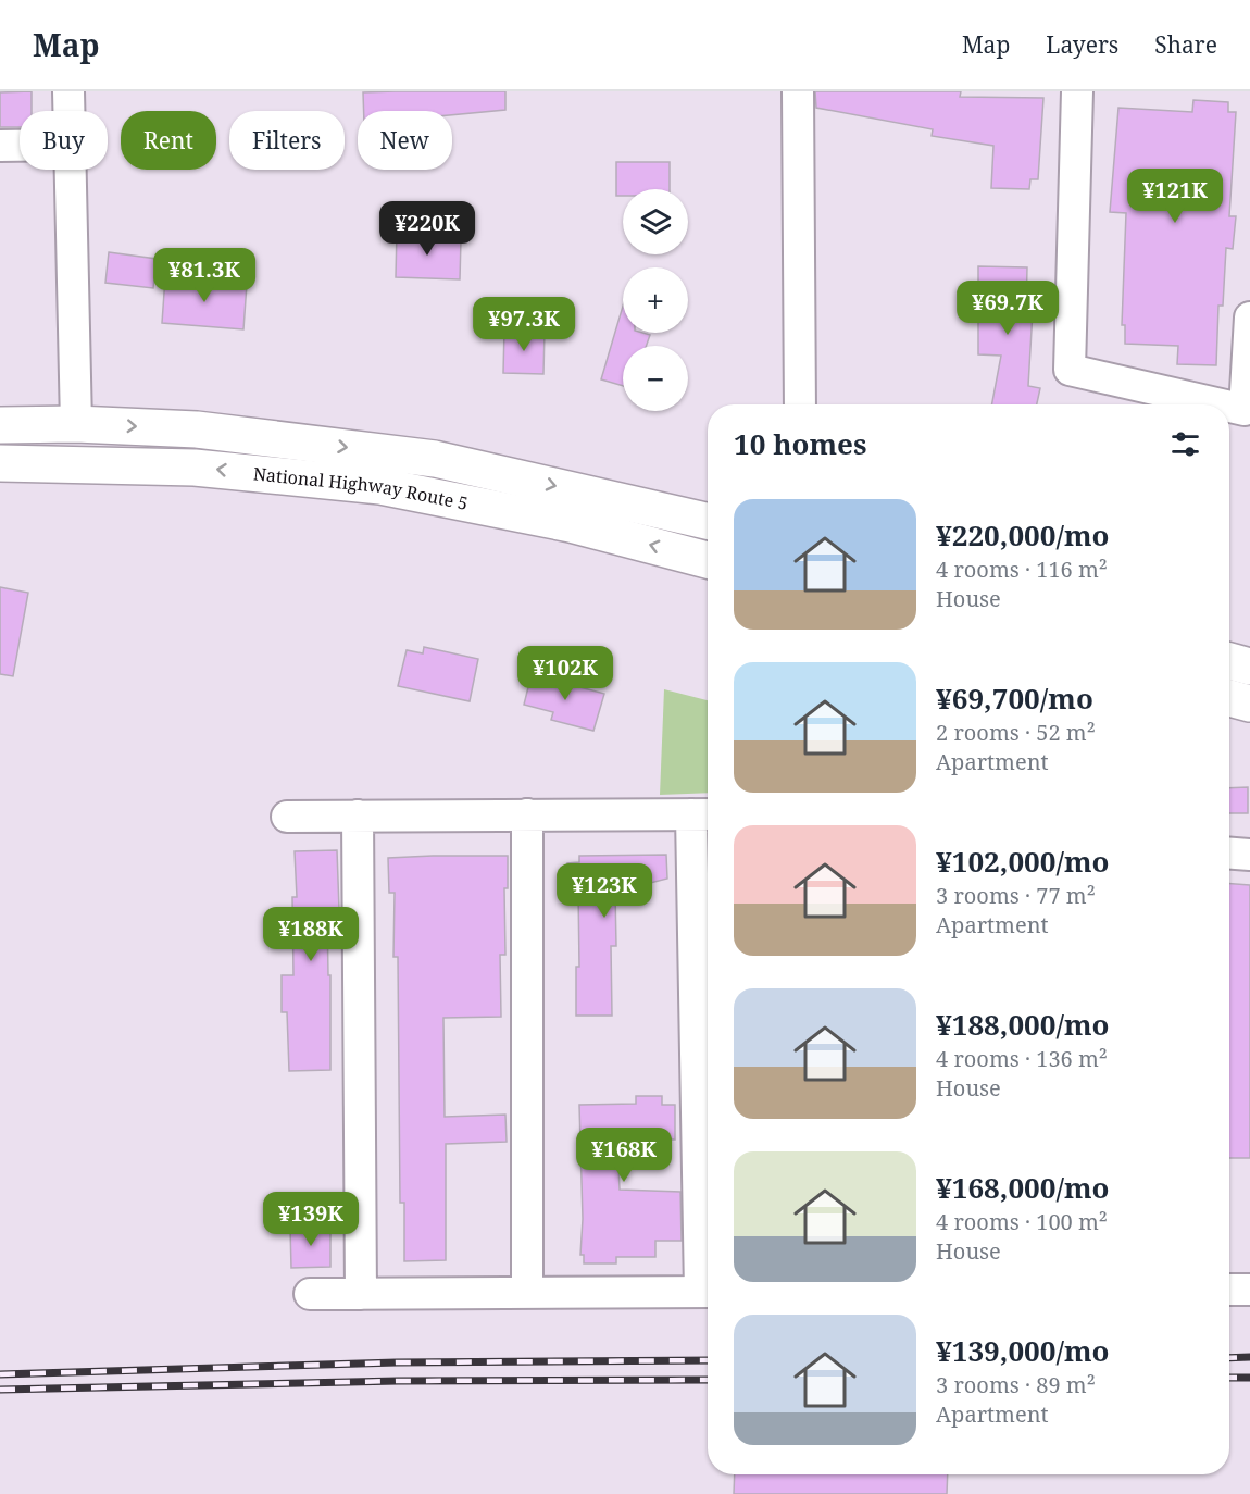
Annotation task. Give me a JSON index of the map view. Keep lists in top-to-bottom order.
{
  "streets": {
    "highway": ["National Highway Route 5"]
  },
  "page": {
    "header": "Map",
    "nav": ["Map", "Layers", "Share"],
    "chip": [
      "Buy",
      "Rent",
      "Filters",
      "New"
    ],
    "price": [
      "¥121K",
      "¥220K",
      "¥81.3K",
      "¥69.7K",
      "¥97.3K",
      "¥102K",
      "¥123K",
      "¥188K",
      "¥168K",
      "¥139K"
    ],
    "map_buttons": ["+", "−"],
    "heading": "10 homes",
    "list": [
      {
        "name": "¥220,000/mo",
        "note": "4 rooms · 116 m² · House"
      },
      {
        "name": "¥69,700/mo",
        "note": "2 rooms · 52 m² · Apartment"
      },
      {
        "name": "¥102,000/mo",
        "note": "3 rooms · 77 m² · Apartment"
      },
      {
        "name": "¥188,000/mo",
        "note": "4 rooms · 136 m² · House"
      },
      {
        "name": "¥168,000/mo",
        "note": "4 rooms · 100 m² · House"
      },
      {
        "name": "¥139,000/mo",
        "note": "3 rooms · 89 m² · Apartment"
      }
    ]
  }
}
